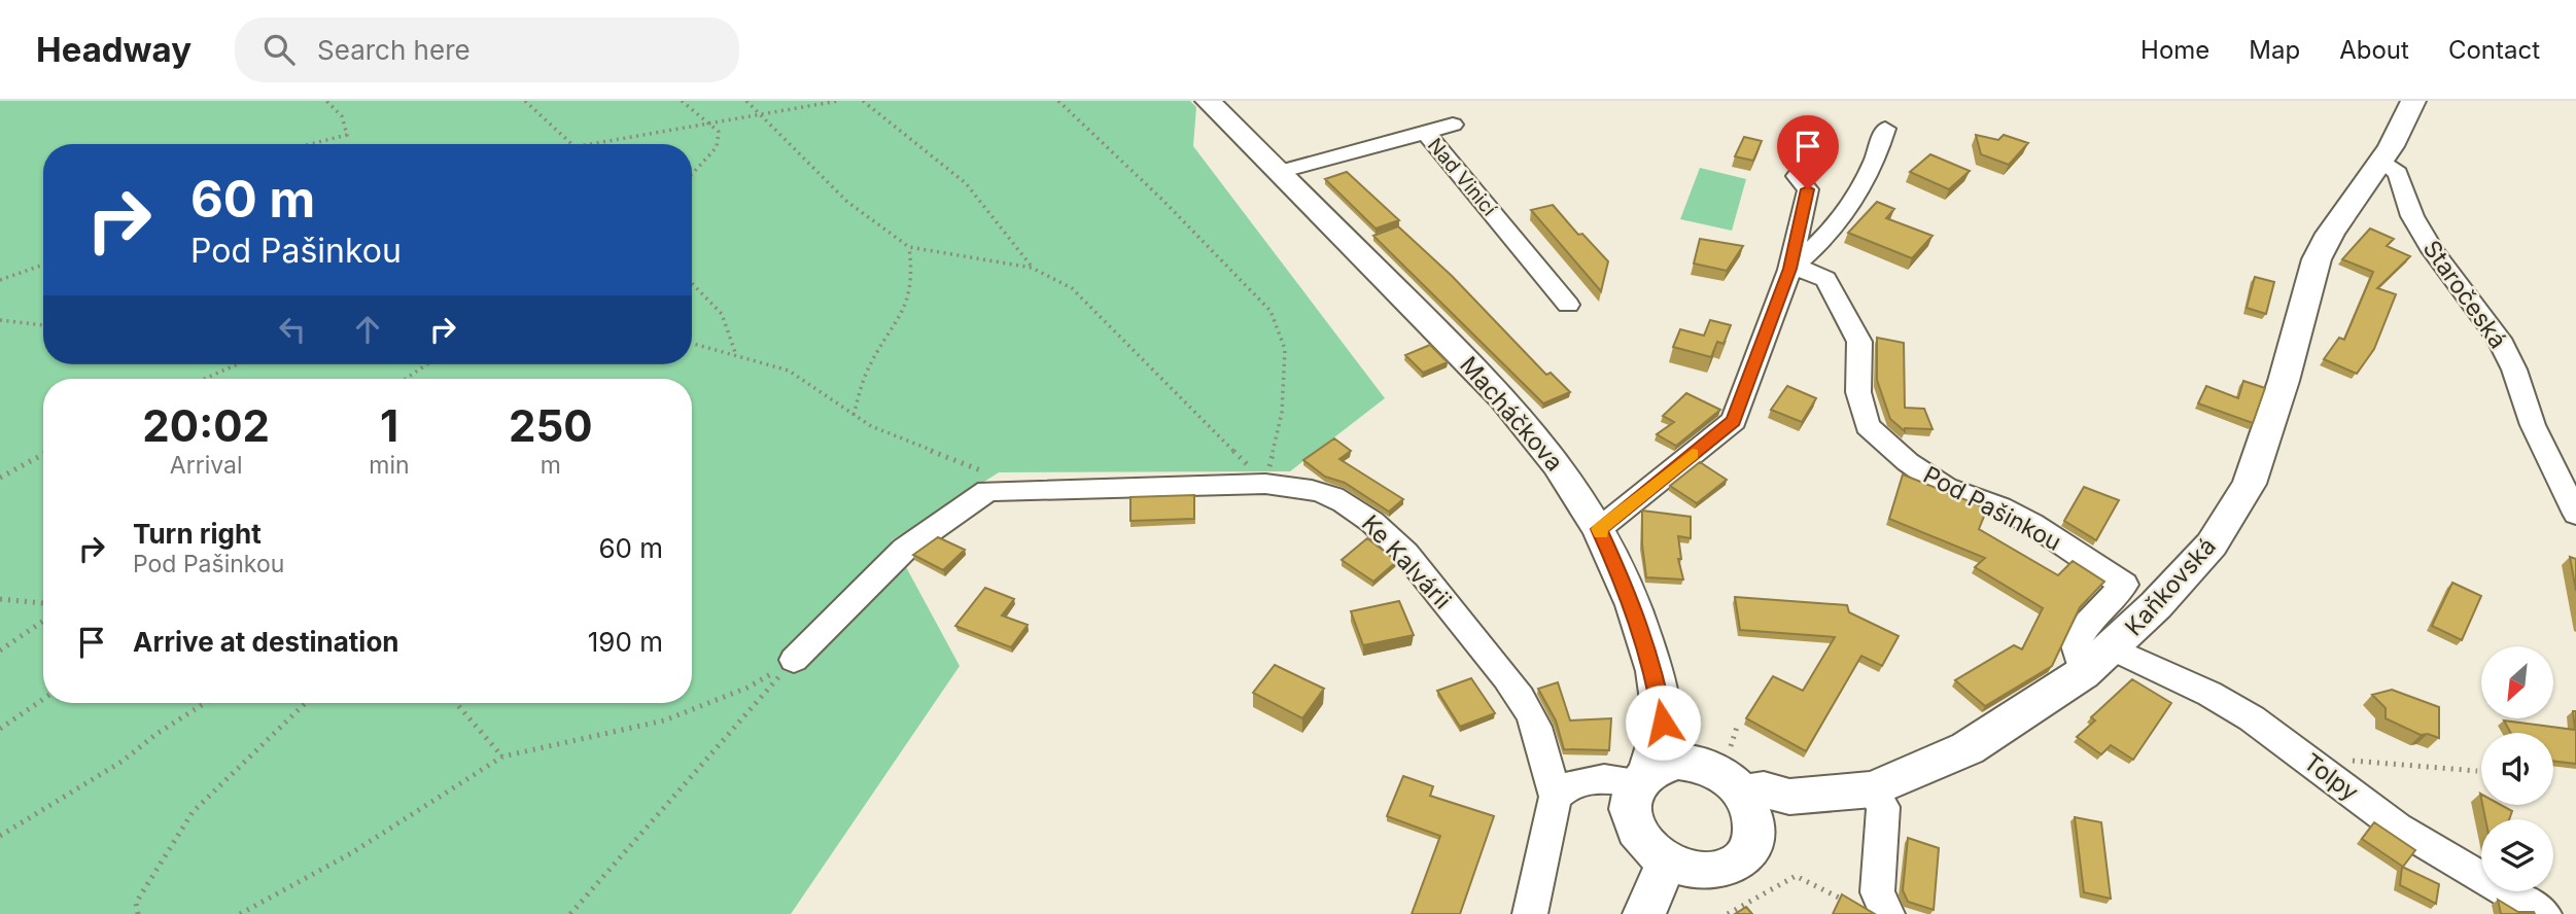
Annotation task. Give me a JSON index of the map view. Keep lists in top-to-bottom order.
{
  "streets": {
    "street": [
      "Nad Vinicí",
      "Staročeská",
      "Macháčkova",
      "Pod Pašinkou",
      "Ke Kalvárii",
      "Kaňkovská",
      "Tolpy"
    ]
  },
  "crossings": [
    ["Nad Vinicí", "Macháčkova"],
    ["Staročeská", "Kaňkovská"],
    ["Pod Pašinkou", "Kaňkovská"],
    ["Kaňkovská", "Tolpy"]
  ],
  "north": "bottom left",
  "page": {
    "header": "Headway",
    "search": "Search here",
    "nav": [
      "Home",
      "Map",
      "About",
      "Contact"
    ],
    "turn": ["60 m", "Pod Pašinkou"],
    "eta": [
      "20:02",
      "Arrival",
      "1",
      "min",
      "250",
      "m"
    ],
    "list": [
      {
        "name": "Turn right",
        "note": "Pod Pašinkou",
        "value": "60 m"
      },
      {
        "name": "Arrive at destination",
        "value": "190 m"
      }
    ]
  }
}
